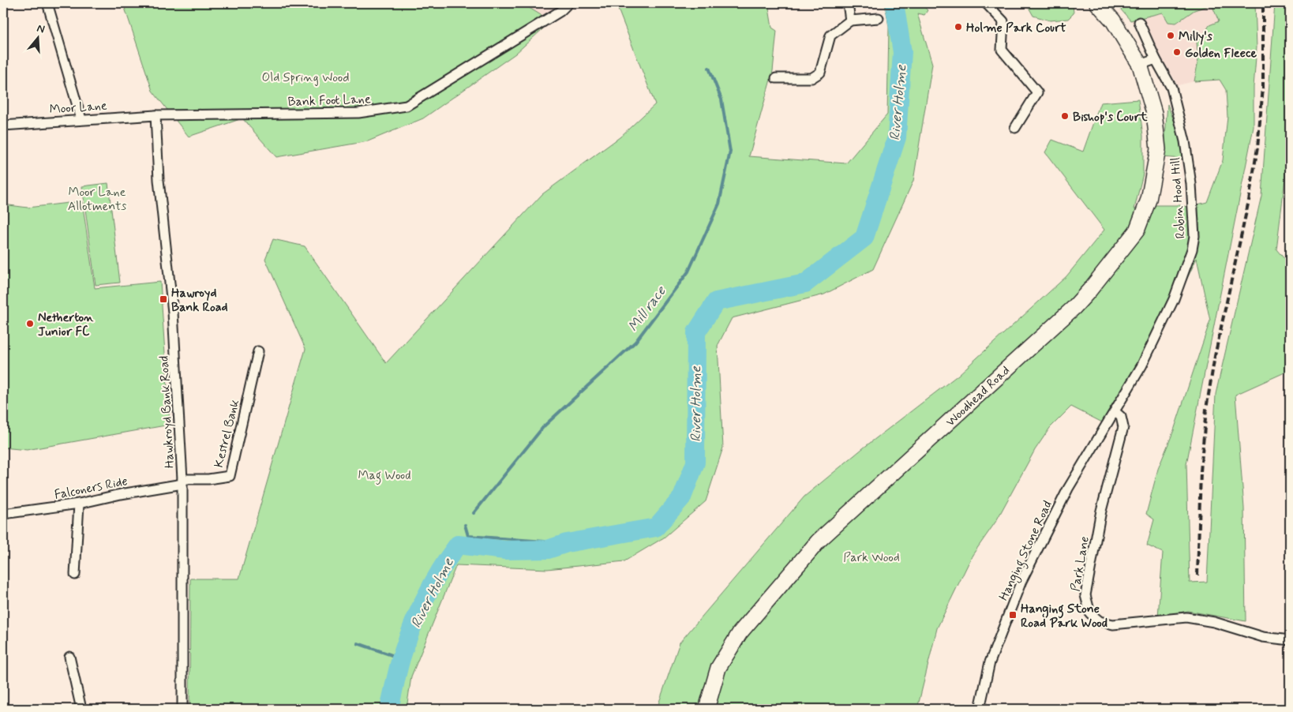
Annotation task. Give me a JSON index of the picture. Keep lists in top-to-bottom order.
{
  "streets": {
    "main road": ["Woodhead Road"],
    "street": [
      "Bank Foot Lane",
      "Moor Lane",
      "Robin Hood Hill",
      "Hawkroyd Bank Road",
      "Kestrel Bank",
      "Falconers Ride",
      "Hanging Stone Road",
      "Park Lane"
    ]
  },
  "crossings": [
    ["Bank Foot Lane", "Moor Lane"],
    ["Bank Foot Lane", "Hawkroyd Bank Road"],
    ["Moor Lane", "Hawkroyd Bank Road"],
    ["Robin Hood Hill", "Hanging Stone Road"],
    ["Robin Hood Hill", "Park Lane"],
    ["Hawkroyd Bank Road", "Kestrel Bank"],
    ["Hawkroyd Bank Road", "Falconers Ride"],
    ["Kestrel Bank", "Falconers Ride"],
    ["Hanging Stone Road", "Park Lane"]
  ],
  "water": ["River Holme", "Mill race"],
  "parks": [
    "Old Spring Wood",
    "Moor Lane Allotments",
    "Mag Wood",
    "Park Wood"
  ],
  "places": {
    "other": [
      "Holme Park Court",
      "Milly's",
      "Golden Fleece",
      "Bishop's Court",
      "Netherton Junior FC"
    ],
    "transit": ["Hawroyd Bank Road", "Hanging Stone Road Park Wood"]
  },
  "north": "top"
}
